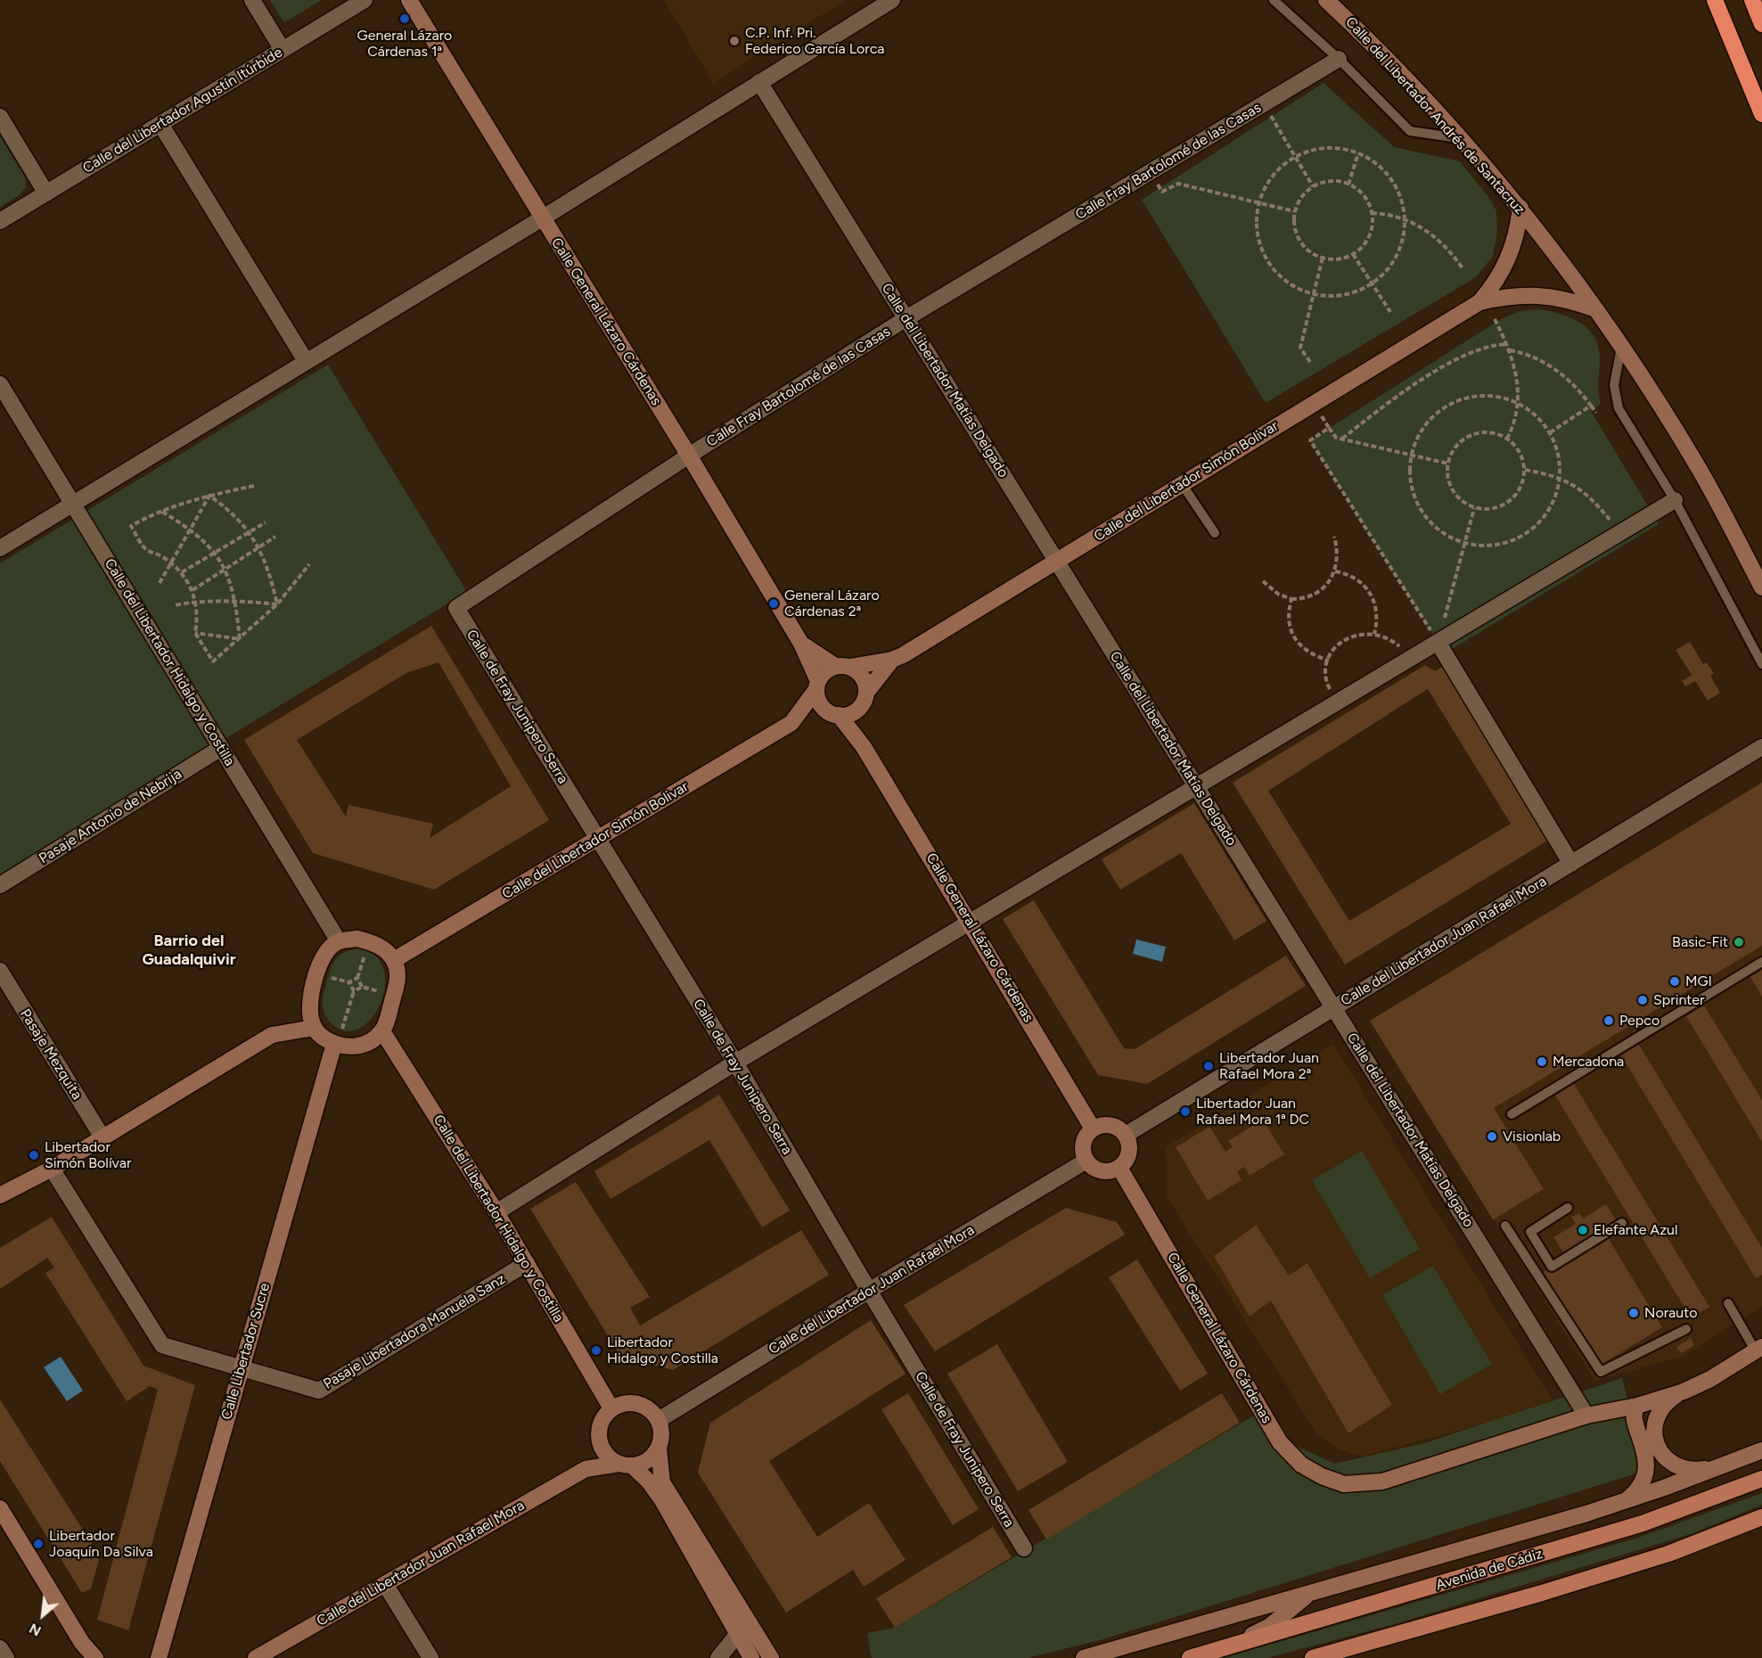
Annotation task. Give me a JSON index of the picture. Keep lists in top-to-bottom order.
{
  "streets": {
    "main road": ["Avenida de Cádiz"],
    "street": [
      "Calle del Libertador Agustín Itúrbide",
      "Calle del Libertador Andrés de Santacruz",
      "Calle Fray Bartolomé de las Casas",
      "Calle General Lázaro Cárdenas",
      "Calle del Libertador Matías Delgado",
      "Calle del Libertador Simón Bolivar",
      "Calle del Libertador Hidalgo y Costilla",
      "Calle de Fray Junipero Serra",
      "Pasaje Antonio de Nebrija",
      "Calle del Libertador Juan Rafael Mora",
      "Pasaje Mezquita",
      "Pasaje Libertadora Manuela Sanz",
      "Calle Libertador Sucre"
    ]
  },
  "crossings": [
    ["Calle del Libertador Andrés de Santacruz", "Calle del Libertador Simón Bolivar"],
    ["Calle Fray Bartolomé de las Casas", "Calle General Lázaro Cárdenas"],
    ["Calle Fray Bartolomé de las Casas", "Calle del Libertador Matías Delgado"],
    ["Calle Fray Bartolomé de las Casas", "Calle de Fray Junipero Serra"],
    ["Calle General Lázaro Cárdenas", "Calle del Libertador Simón Bolivar"],
    ["Calle General Lázaro Cárdenas", "Calle del Libertador Juan Rafael Mora"],
    ["Calle del Libertador Matías Delgado", "Calle del Libertador Simón Bolivar"],
    ["Calle del Libertador Matías Delgado", "Calle del Libertador Juan Rafael Mora"],
    ["Calle del Libertador Simón Bolivar", "Calle de Fray Junipero Serra"],
    ["Calle del Libertador Hidalgo y Costilla", "Pasaje Antonio de Nebrija"],
    ["Calle del Libertador Hidalgo y Costilla", "Calle del Libertador Juan Rafael Mora"],
    ["Calle del Libertador Hidalgo y Costilla", "Pasaje Libertadora Manuela Sanz"],
    ["Calle de Fray Junipero Serra", "Calle del Libertador Juan Rafael Mora"],
    ["Pasaje Libertadora Manuela Sanz", "Calle Libertador Sucre"]
  ],
  "districts": ["Barrio del Guadalquivir"],
  "places": [
    "General Lázaro Cárdenas 1ª",
    "C.P. Inf. Pri. Federico García Lorca",
    "General Lázaro Cárdenas 2ª",
    "Basic-Fit",
    "MGI",
    "Sprinter",
    "Pepco",
    "Mercadona",
    "Libertador Juan Rafael Mora 2ª",
    "Libertador Juan Rafael Mora 1ª DC",
    "Visionlab",
    "Libertador Simón Bolívar",
    "Elefante Azul",
    "Norauto",
    "Libertador Hidalgo y Costilla",
    "Libertador Joaquín Da Silva"
  ],
  "north": "bottom left"
}
